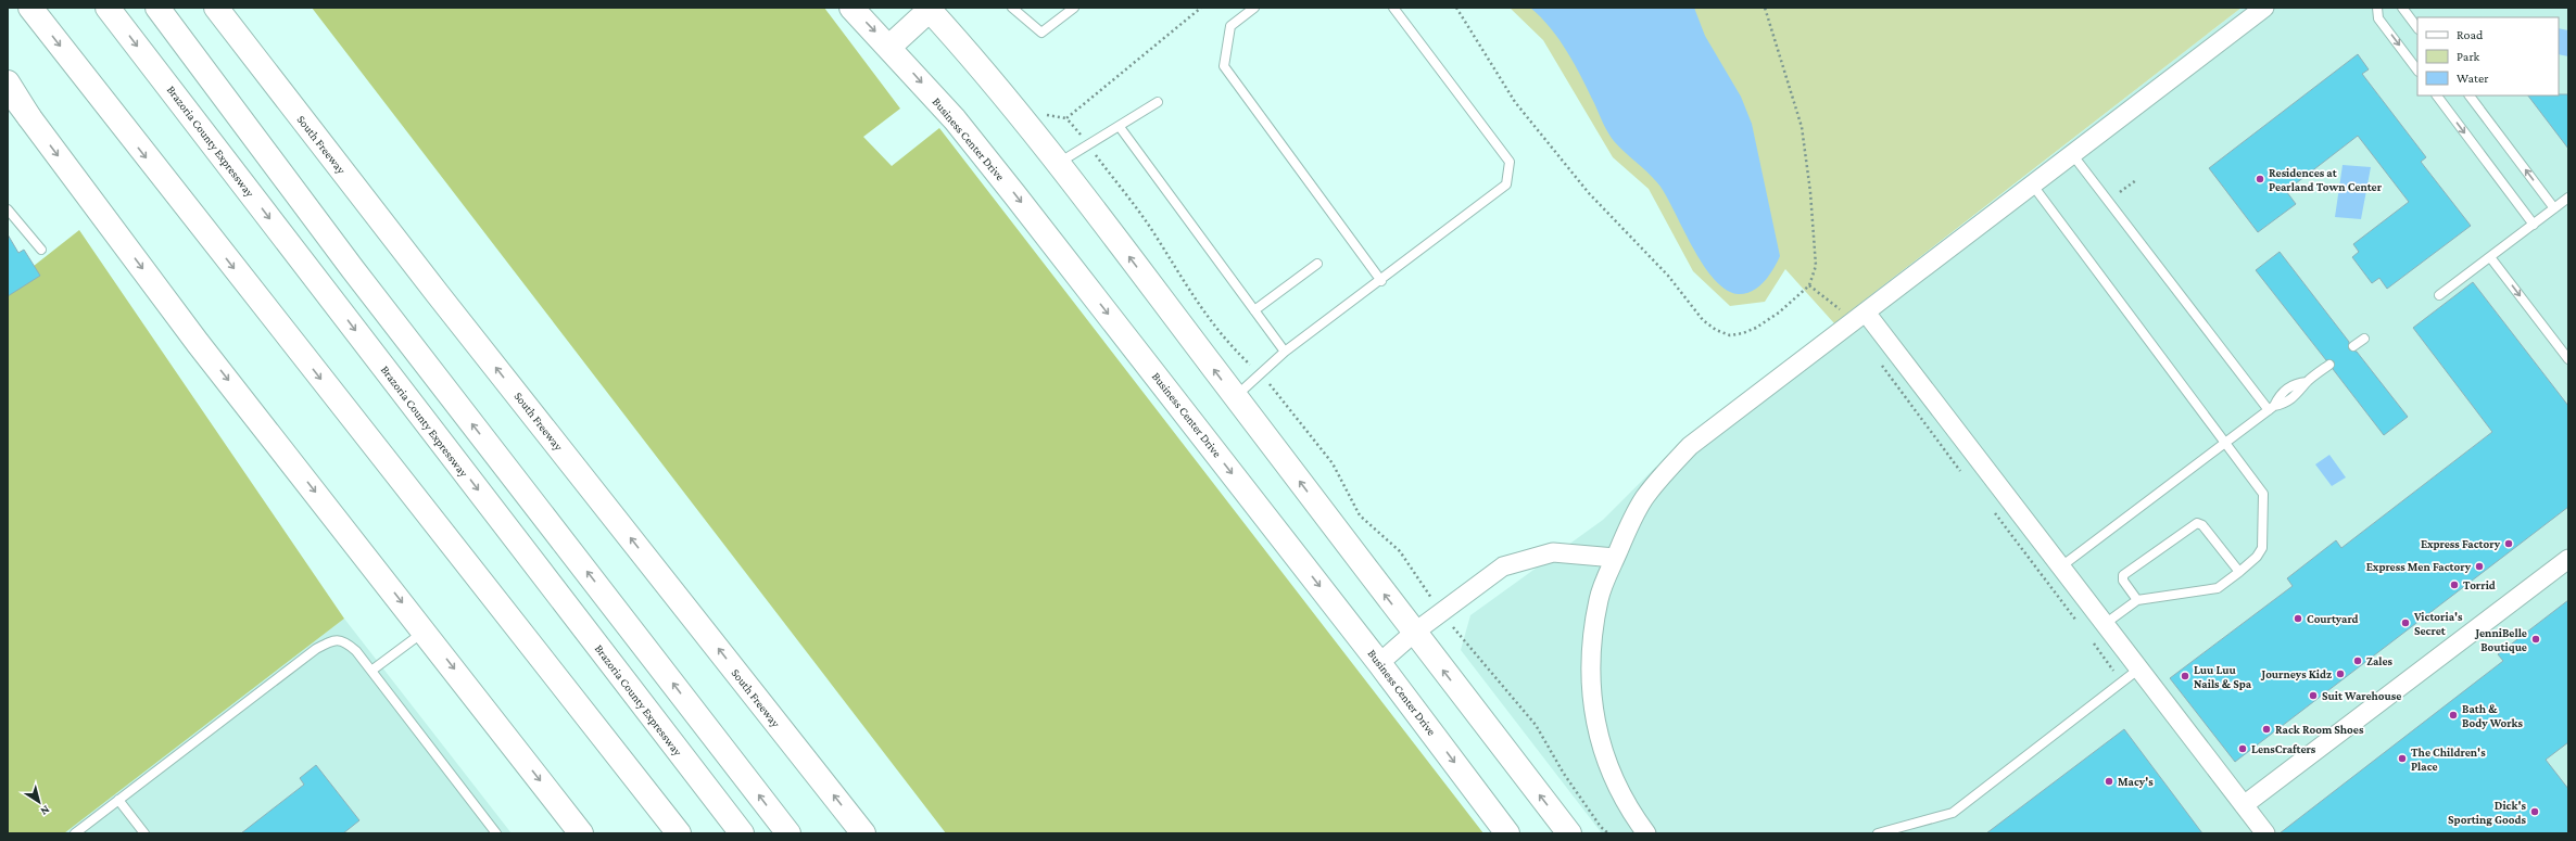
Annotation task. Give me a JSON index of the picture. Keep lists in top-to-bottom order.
{
  "streets": {
    "main road": ["Business Center Drive", "Brazoria County Expressway", "South Freeway"]
  },
  "places": [
    "Residences at Pearland Town Center",
    "Express Factory",
    "Express Men Factory",
    "Torrid",
    "Courtyard",
    "Victoria's Secret",
    "JenniBelle Boutique",
    "Zales",
    "Journeys Kidz",
    "Luu Luu Nails & Spa",
    "Suit Warehouse",
    "Bath & Body Works",
    "Rack Room Shoes",
    "LensCrafters",
    "The Children's Place",
    "Macy's",
    "Dick's Sporting Goods"
  ],
  "legend": ["Road", "Park", "Water"],
  "north": "bottom right"
}
